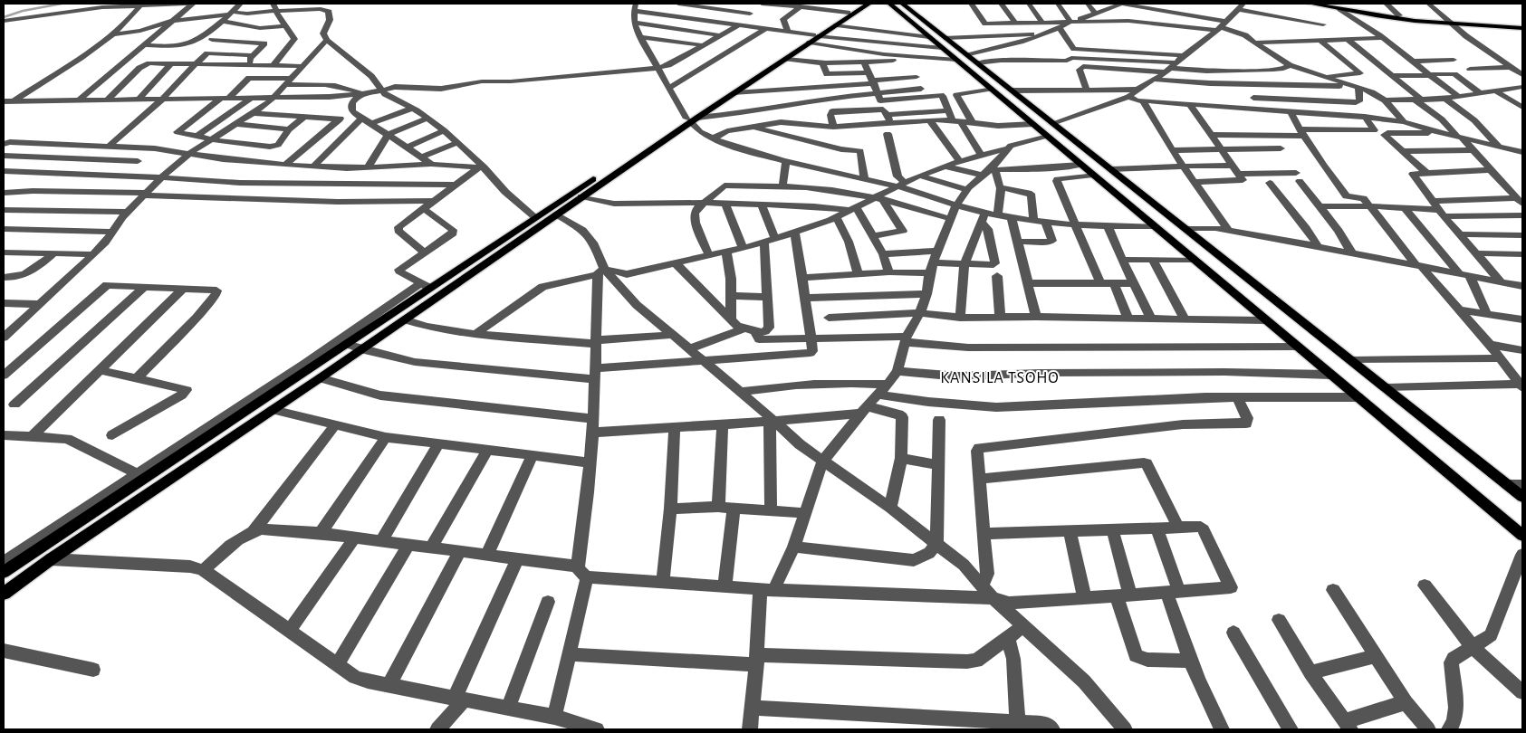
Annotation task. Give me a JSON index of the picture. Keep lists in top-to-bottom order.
{
  "districts": ["KANSILA TSOHO"]
}
